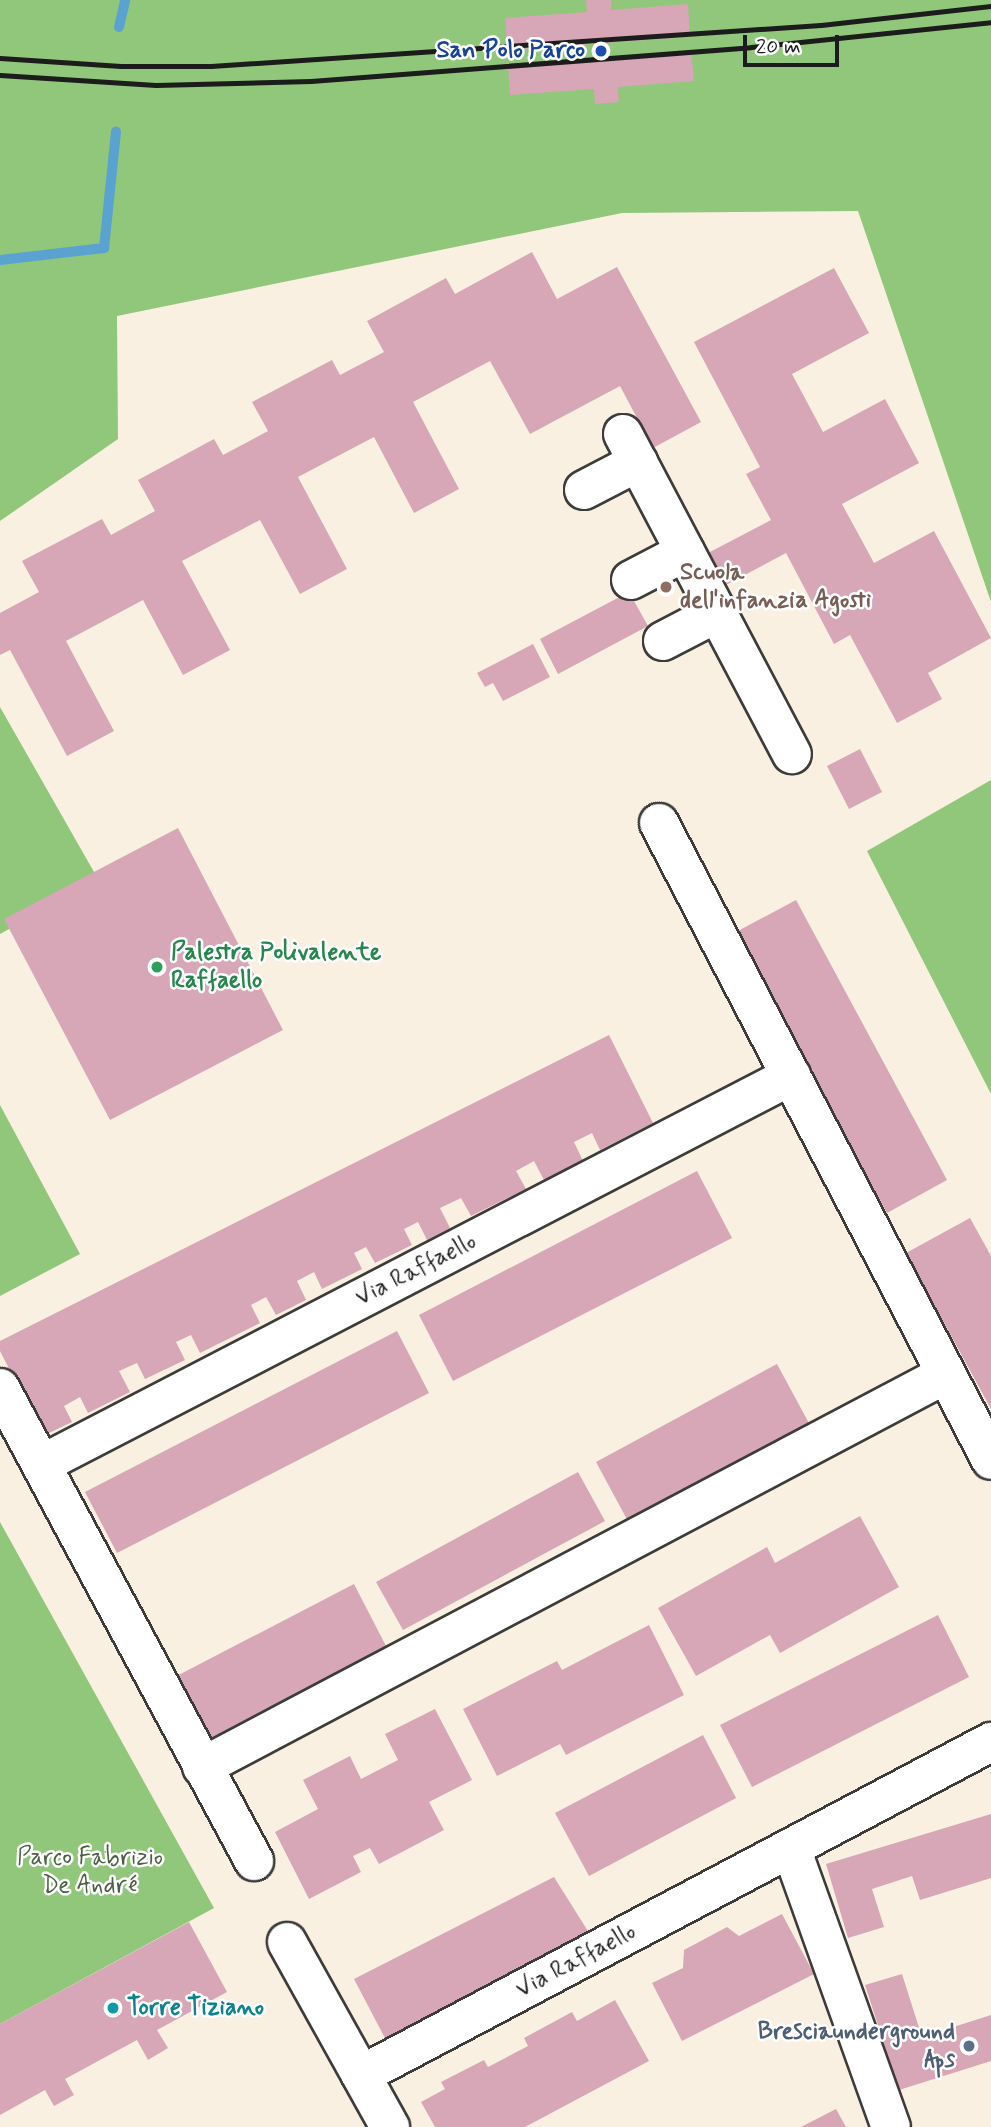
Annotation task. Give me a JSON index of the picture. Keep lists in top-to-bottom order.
{
  "streets": {
    "street": ["Via Raffaello"]
  },
  "parks": ["Parco Fabrizio De André"],
  "places": [
    "San Polo Parco",
    "Scuola dell'infanzia Agosti",
    "Palestra Polivalente Raffaello",
    "Torre Tiziano",
    "Bresciaunderground Aps"
  ],
  "scale_bar": "20 m"
}
